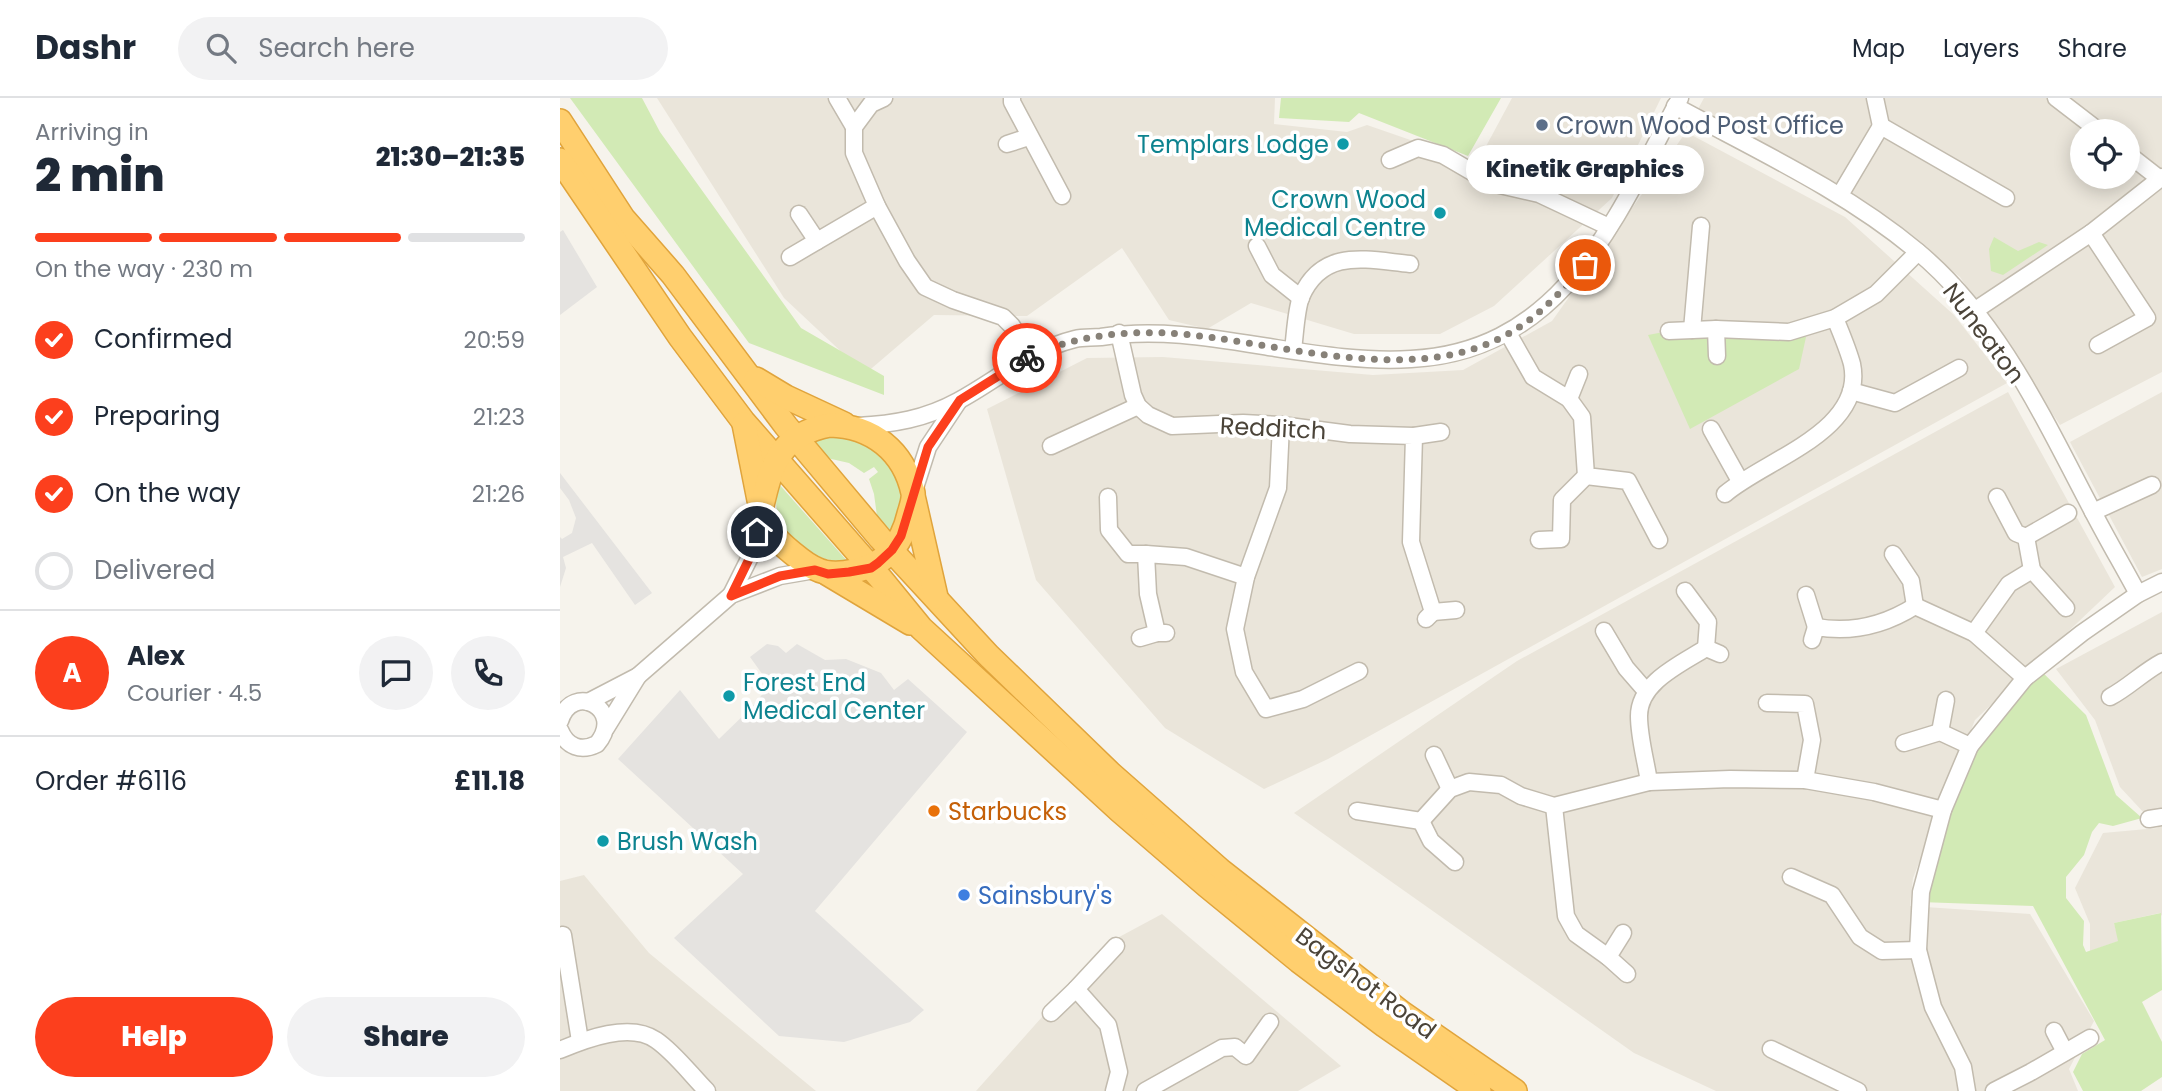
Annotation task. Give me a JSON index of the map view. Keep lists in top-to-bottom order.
{
  "streets": {
    "highway": ["Bagshot Road"],
    "street": ["Nuneaton", "Redditch"]
  },
  "places": [
    "Crown Wood Post Office",
    "Templars Lodge",
    "Crown Wood Medical Centre",
    "Kinetik Graphics",
    "Forest End Medical Center",
    "Starbucks",
    "Brush Wash",
    "Sainsbury's"
  ],
  "page": {
    "header": "Dashr",
    "search": "Search here",
    "nav": ["Map", "Layers", "Share"],
    "heading": ["2 min", "Arriving in", "21:30–21:35"],
    "panel": [
      "Alex",
      "Courier · 4.5",
      "Order #6116",
      "£11.18"
    ],
    "bubble": "Kinetik Graphics",
    "bar": "On the way · 230 m",
    "list": [
      ["Confirmed", "20:59"],
      ["Preparing", "21:23"],
      ["On the way", "21:26"],
      "Delivered"
    ],
    "round": "A",
    "buttons": ["Help", "Share"]
  }
}
